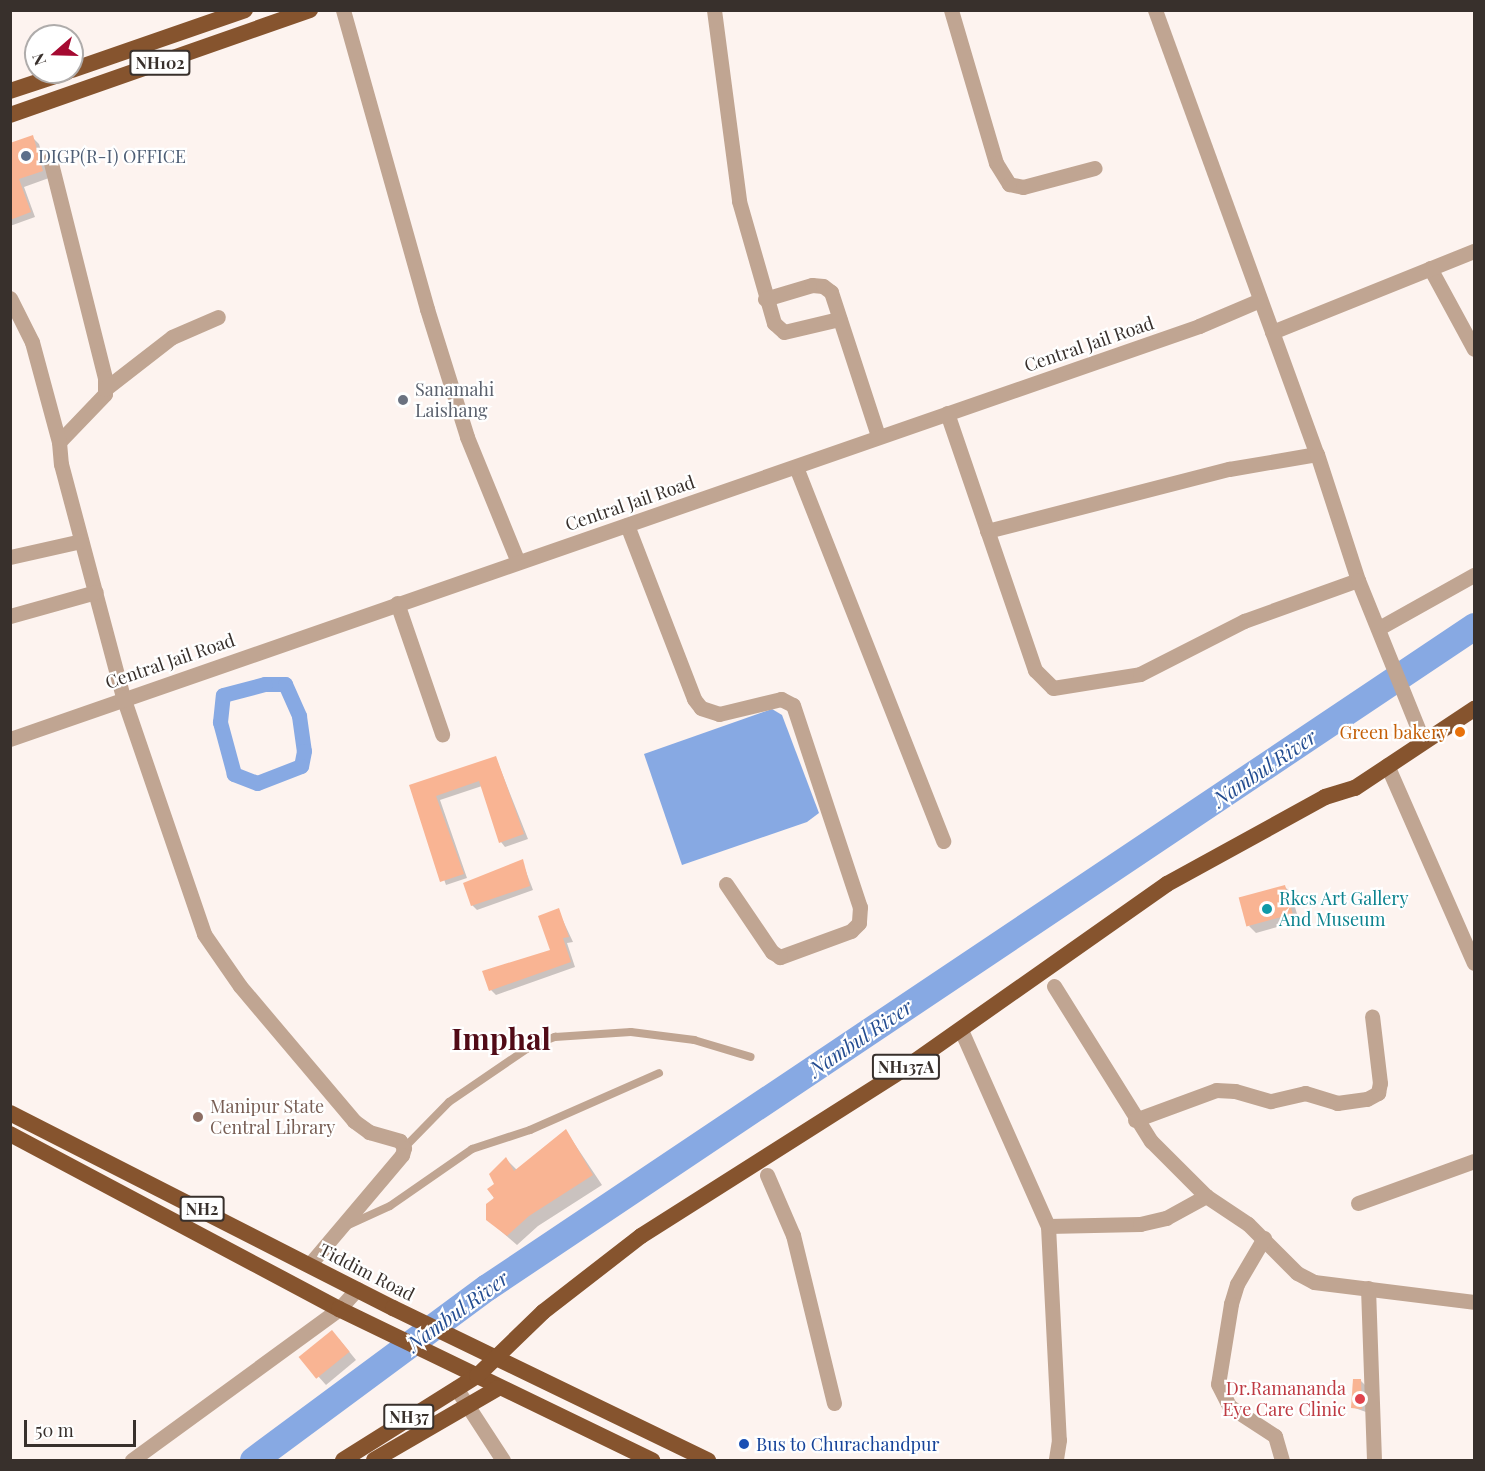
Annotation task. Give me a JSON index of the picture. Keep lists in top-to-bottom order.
{
  "streets": {
    "highway": [
      "NH102",
      "NH137A",
      "NH2",
      "Tiddim Road",
      "NH37"
    ],
    "street": ["Central Jail Road"]
  },
  "crossings": [
    ["NH137A", "NH2"],
    ["NH137A", "Tiddim Road"],
    ["NH137A", "NH37"],
    ["NH2", "NH37"]
  ],
  "districts": ["Imphal"],
  "water": ["Nambul River"],
  "places": [
    "DIGP(R-I) OFFICE",
    "Sanamahi Laishang",
    "Green bakery",
    "Rkcs Art Gallery And Museum",
    "Manipur State Central Library",
    "Dr.Ramananda Eye Care Clinic",
    "Bus to Churachandpur"
  ],
  "scale_bar": "50 m",
  "north": "left"
}
